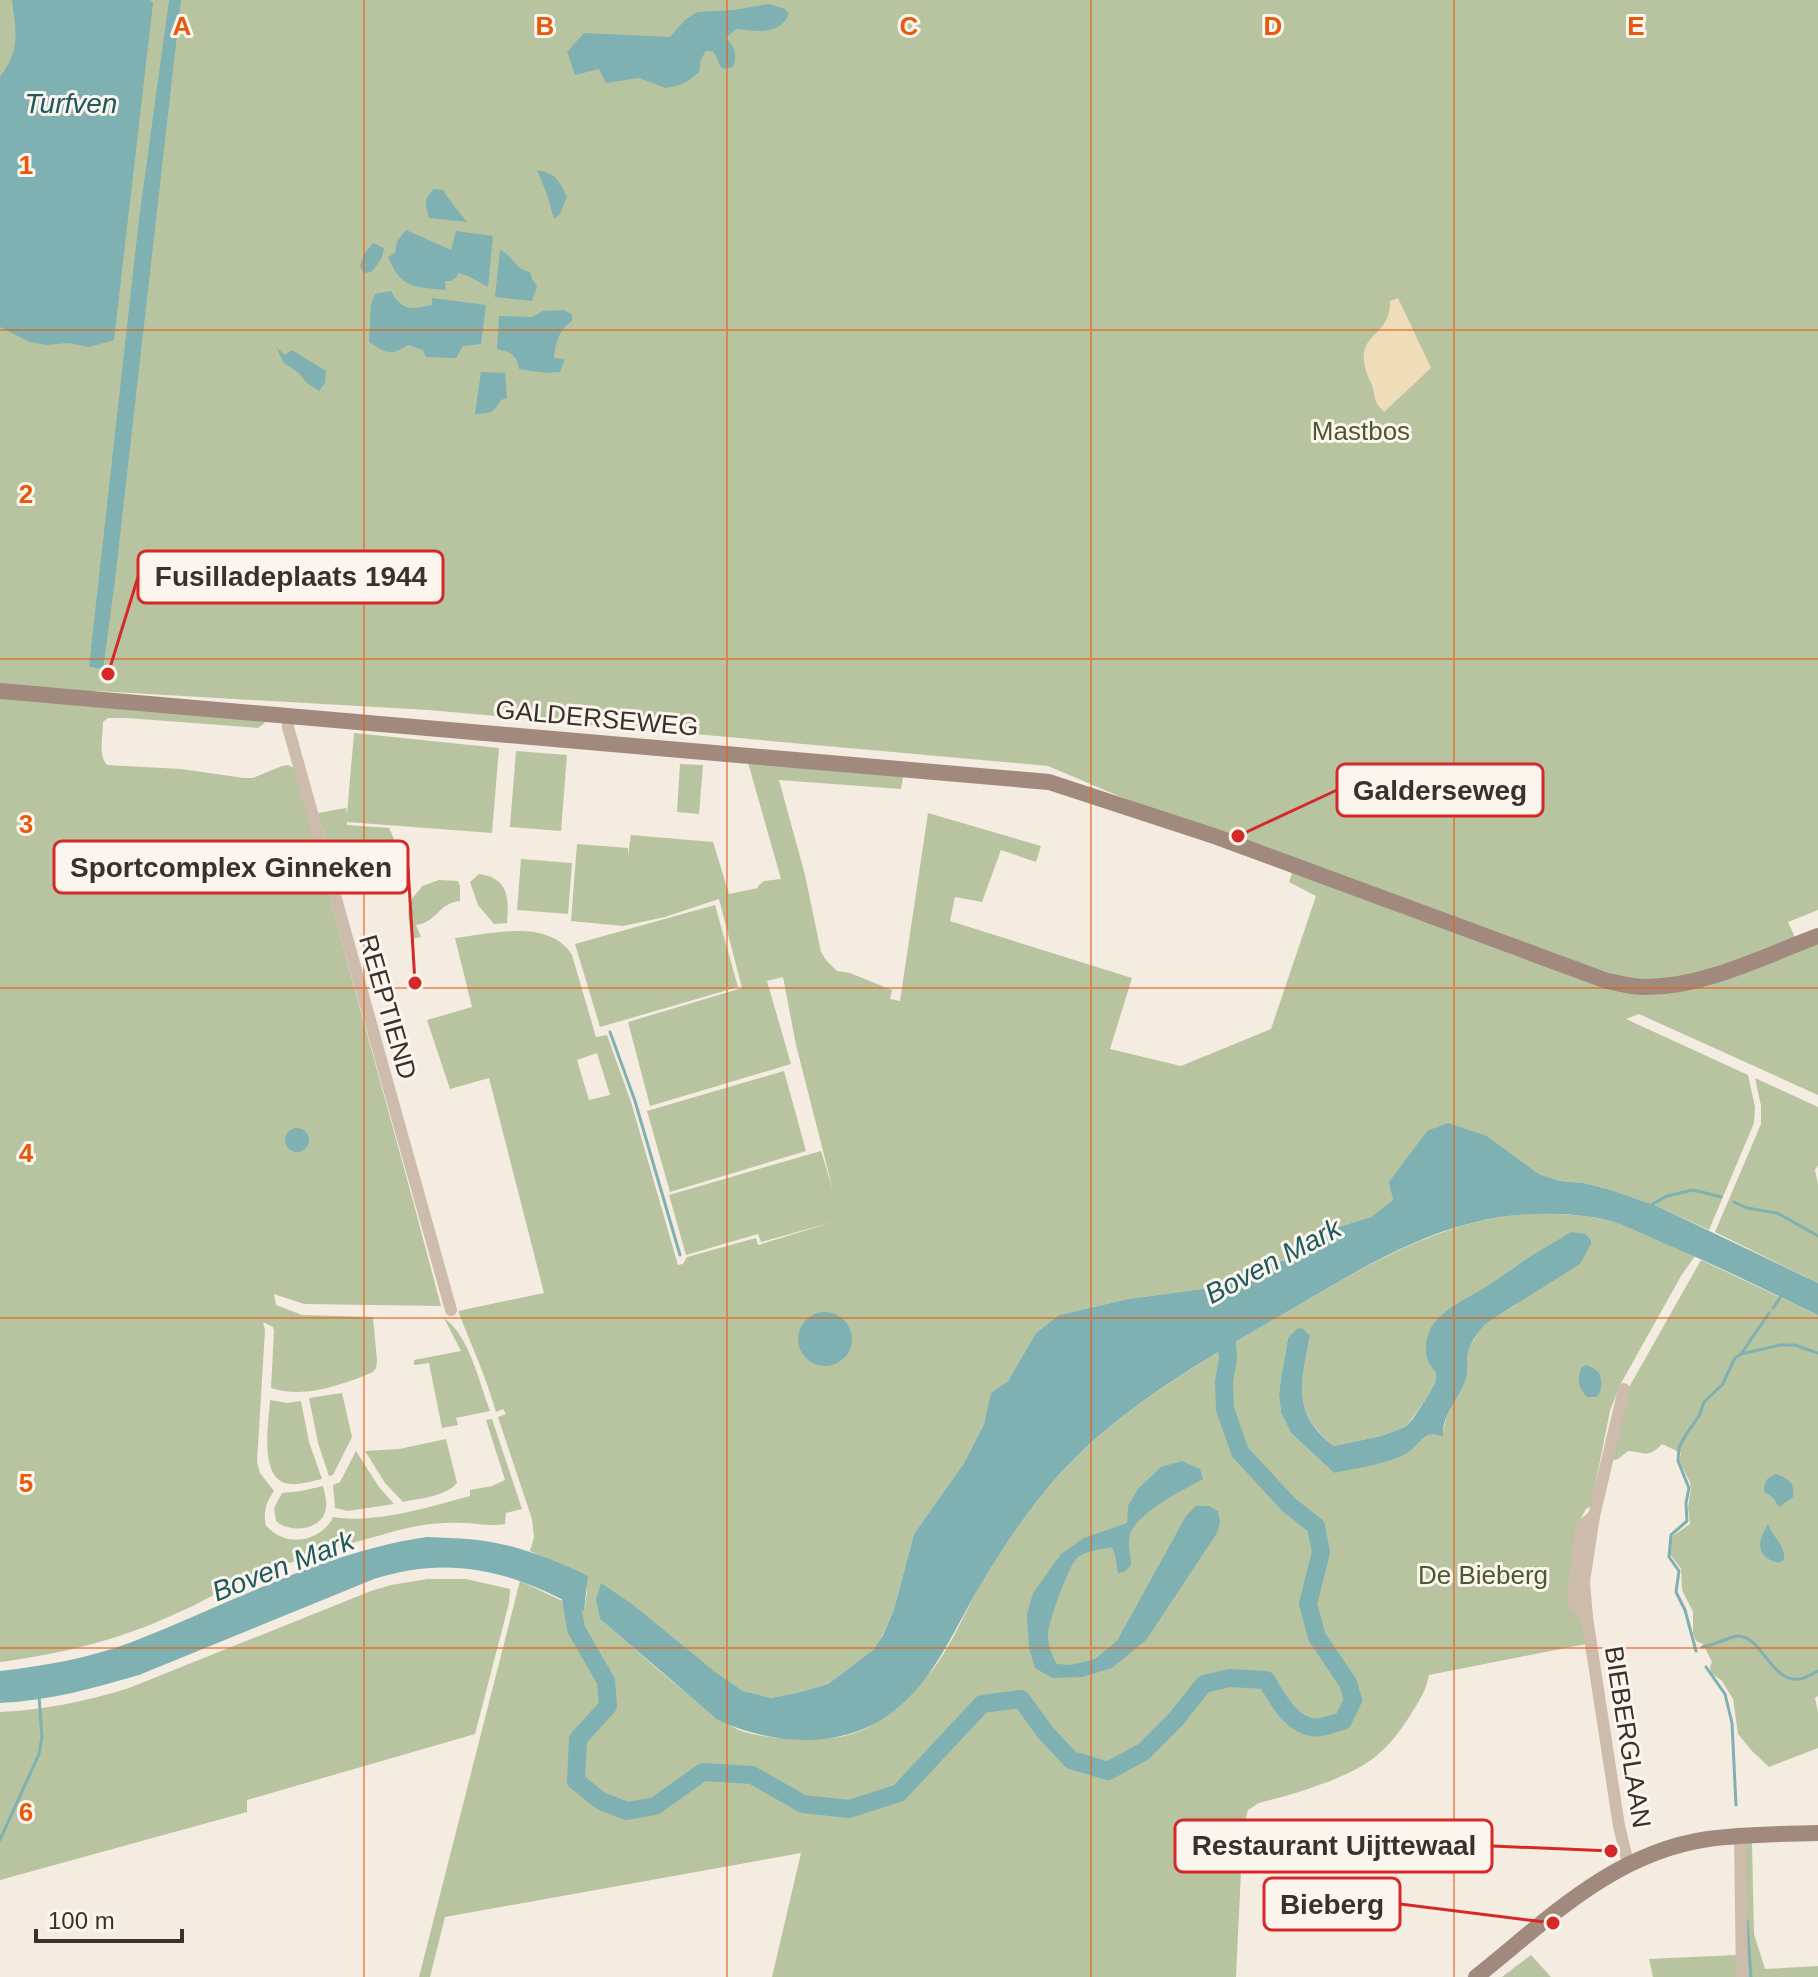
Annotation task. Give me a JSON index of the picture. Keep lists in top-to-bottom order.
{
  "streets": {
    "street": ["GALDERSEWEG", "REEPTIEND", "BIEBERGLAAN"]
  },
  "crossings": [
    ["GALDERSEWEG", "REEPTIEND"]
  ],
  "water": ["Turfven", "Boven Mark"],
  "parks": ["Mastbos", "De Bieberg"],
  "places": [
    "Fusilladeplaats 1944",
    "Galderseweg",
    "Sportcomplex Ginneken",
    "Restaurant Uijttewaal",
    "Bieberg"
  ],
  "scale_bar": "100 m",
  "grid": {
    "columns": [
      "A",
      "B",
      "C",
      "D",
      "E"
    ],
    "rows": [
      "1",
      "2",
      "3",
      "4",
      "5",
      "6"
    ]
  }
}
